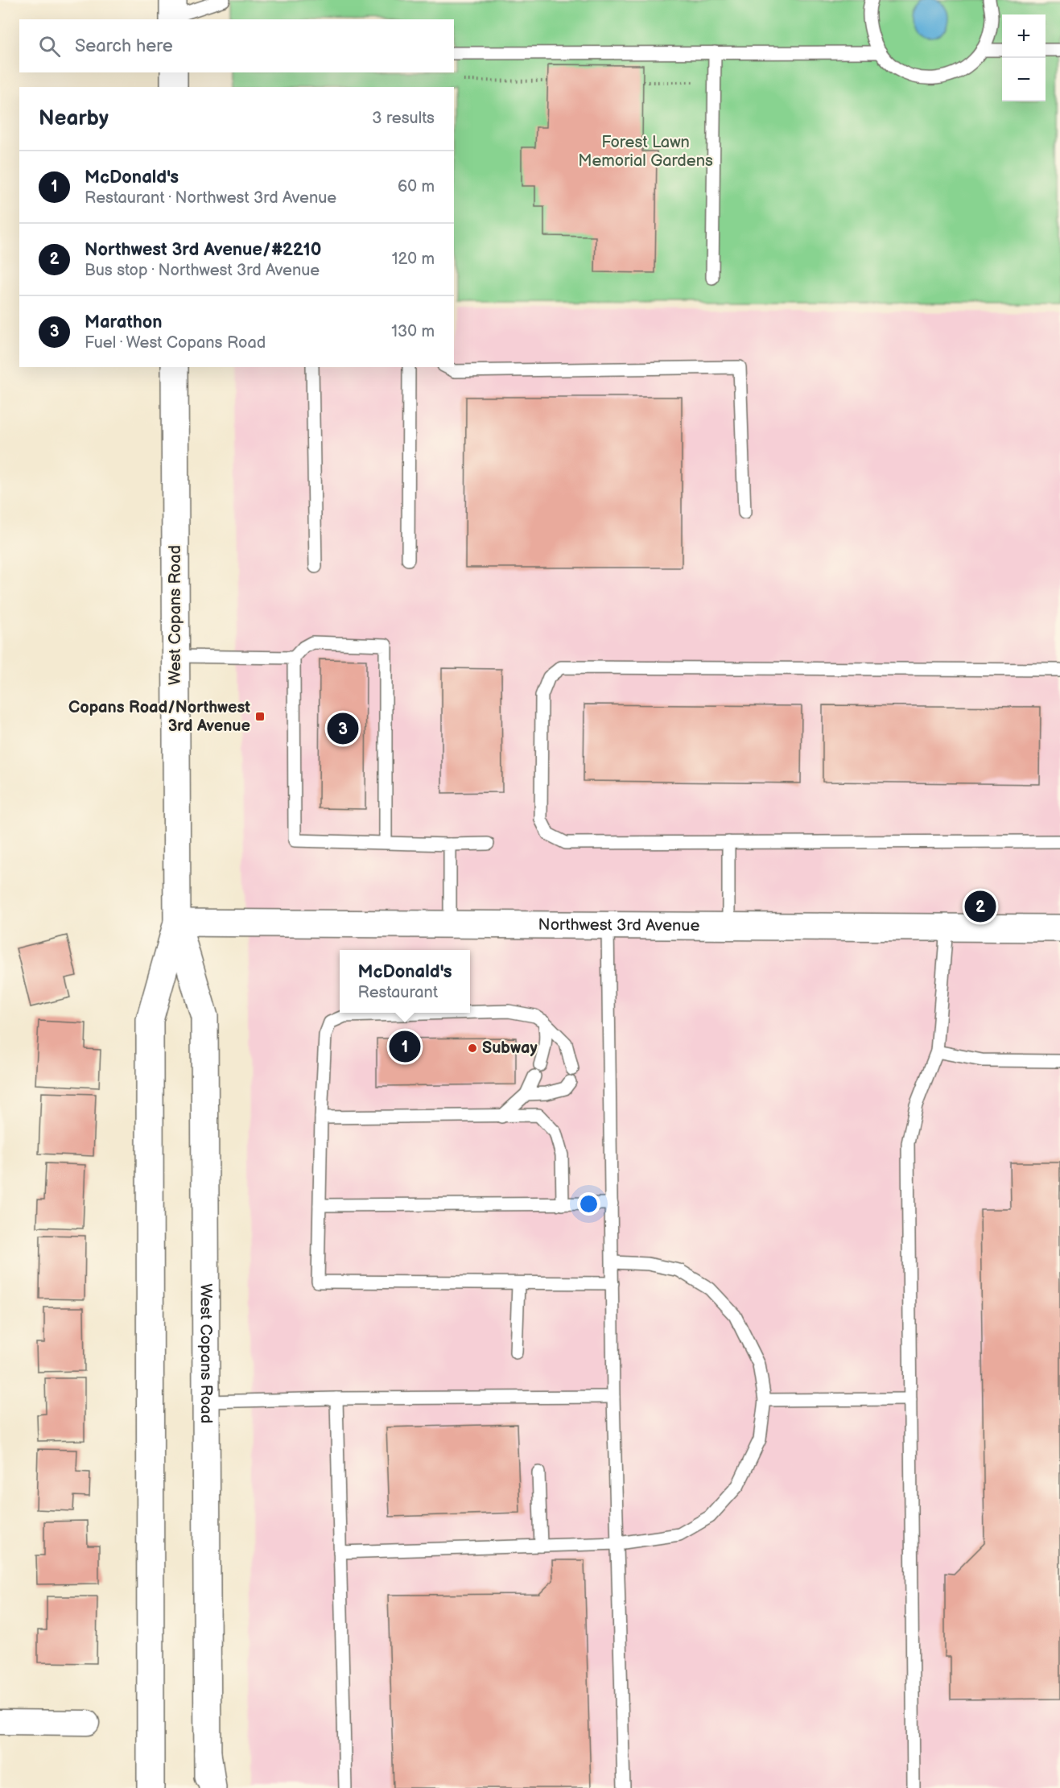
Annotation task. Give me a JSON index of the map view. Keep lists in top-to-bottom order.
{
  "streets": {
    "main road": ["West Copans Road", "Northwest 3rd Avenue"]
  },
  "crossings": [
    ["West Copans Road", "Northwest 3rd Avenue"]
  ],
  "parks": ["Forest Lawn Memorial Gardens"],
  "places": {
    "transit": ["Copans Road/Northwest 3rd Avenue"],
    "other": ["Subway"]
  },
  "page": {
    "map_buttons": ["+", "−"],
    "search": "Search here",
    "heading": ["Nearby", "3 results"],
    "list": [
      {
        "mark": "1",
        "name": "McDonald's",
        "note": "Restaurant · Northwest 3rd Avenue",
        "value": "60 m"
      },
      {
        "mark": "2",
        "name": "Northwest 3rd Avenue/#2210",
        "note": "Bus stop · Northwest 3rd Avenue",
        "value": "120 m"
      },
      {
        "mark": "3",
        "name": "Marathon",
        "note": "Fuel · West Copans Road",
        "value": "130 m"
      }
    ],
    "pins": ["3", "2", "1"],
    "popup": ["McDonald's", "Restaurant"]
  }
}
